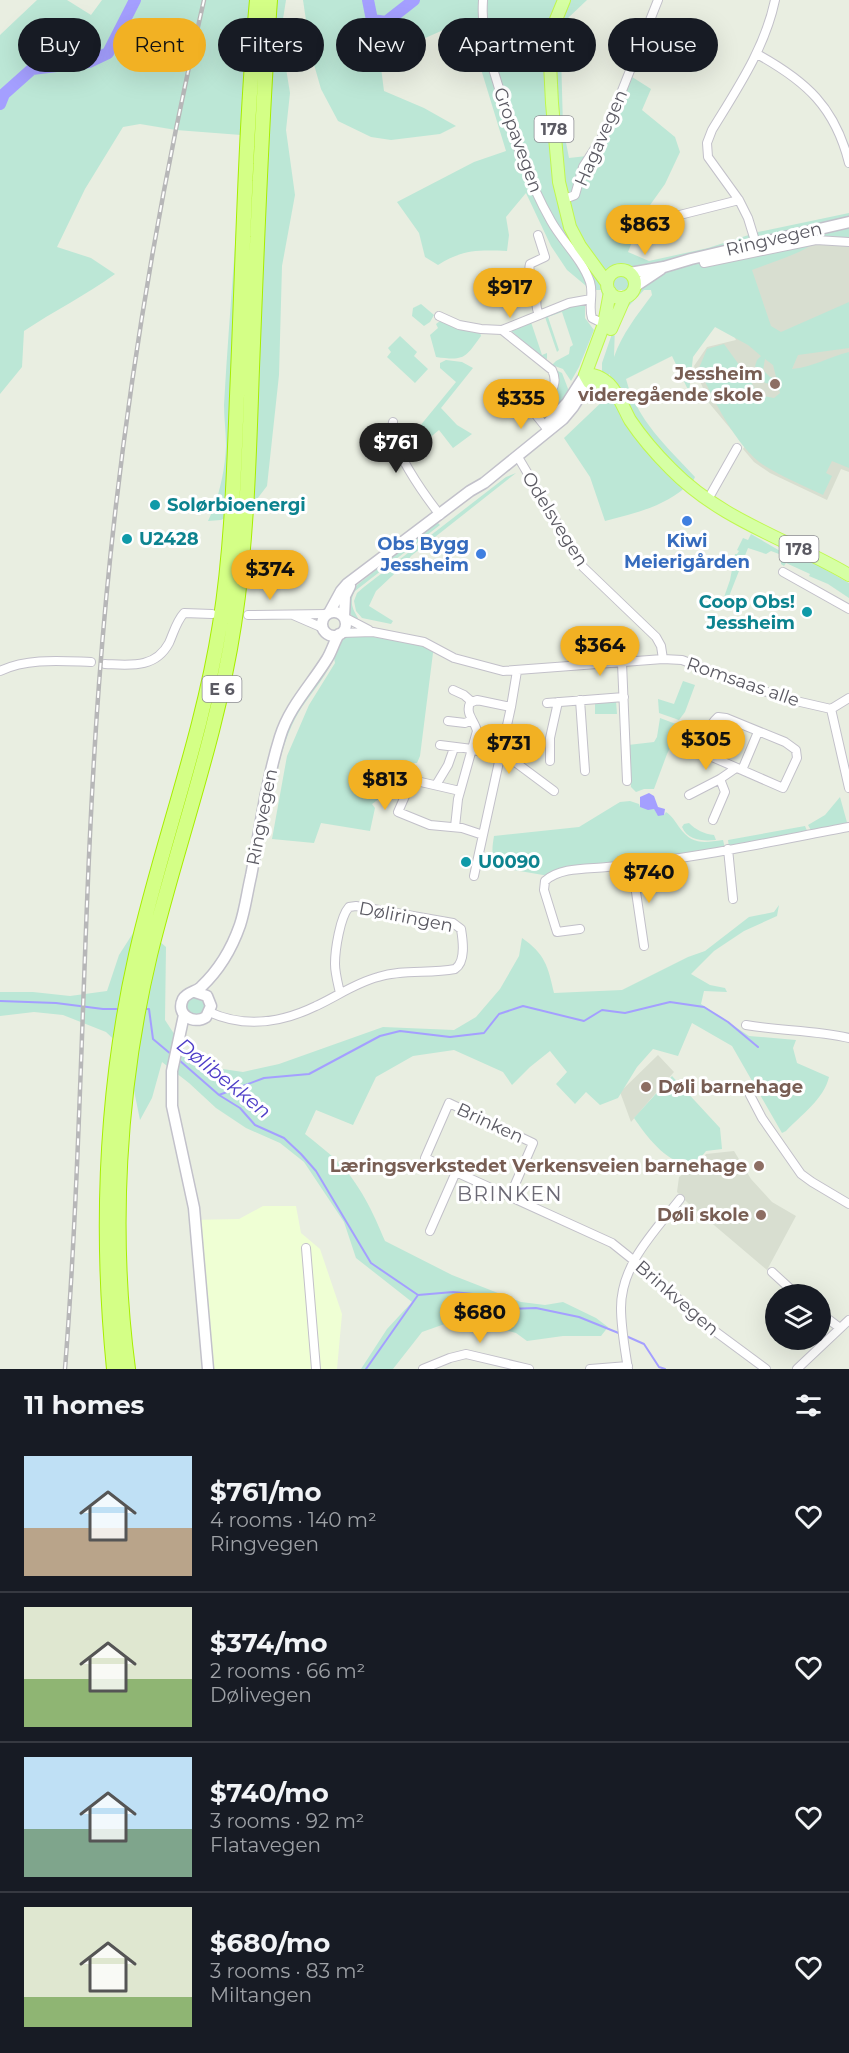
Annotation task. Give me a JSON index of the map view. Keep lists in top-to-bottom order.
{
  "streets": {
    "highway": ["E 6"],
    "main road": ["178", "Ringvegen"],
    "street": [
      "Hagavegen",
      "Gropavegen",
      "Odelsvegen",
      "Romsaas alle",
      "Døliringen",
      "Brinken",
      "Brinkvegen"
    ]
  },
  "crossings": [
    ["178", "Hagavegen"],
    ["178", "Ringvegen"],
    ["Ringvegen", "Romsaas alle"],
    ["Ringvegen", "Døliringen"],
    ["Odelsvegen", "Romsaas alle"],
    ["Brinken", "Brinkvegen"]
  ],
  "districts": ["BRINKEN"],
  "water": ["Dølibekken"],
  "places": [
    "Jessheim videregående skole",
    "Solørbioenergi",
    "Kiwi Meierigården",
    "U2428",
    "Obs Bygg Jessheim",
    "Coop Obs! Jessheim",
    "U0090",
    "Døli barnehage",
    "Læringsverkstedet Verkensveien barnehage",
    "Døli skole"
  ],
  "page": {
    "chip": [
      "Buy",
      "Rent",
      "Filters",
      "New",
      "Apartment",
      "House"
    ],
    "price": [
      "$863",
      "$917",
      "$335",
      "$761",
      "$374",
      "$364",
      "$305",
      "$731",
      "$813",
      "$740",
      "$680"
    ],
    "heading": "11 homes",
    "list": [
      {
        "name": "$761/mo",
        "note": "4 rooms · 140 m² · Ringvegen"
      },
      {
        "name": "$374/mo",
        "note": "2 rooms · 66 m² · Dølivegen"
      },
      {
        "name": "$740/mo",
        "note": "3 rooms · 92 m² · Flatavegen"
      },
      {
        "name": "$680/mo",
        "note": "3 rooms · 83 m² · Miltangen"
      }
    ]
  }
}
